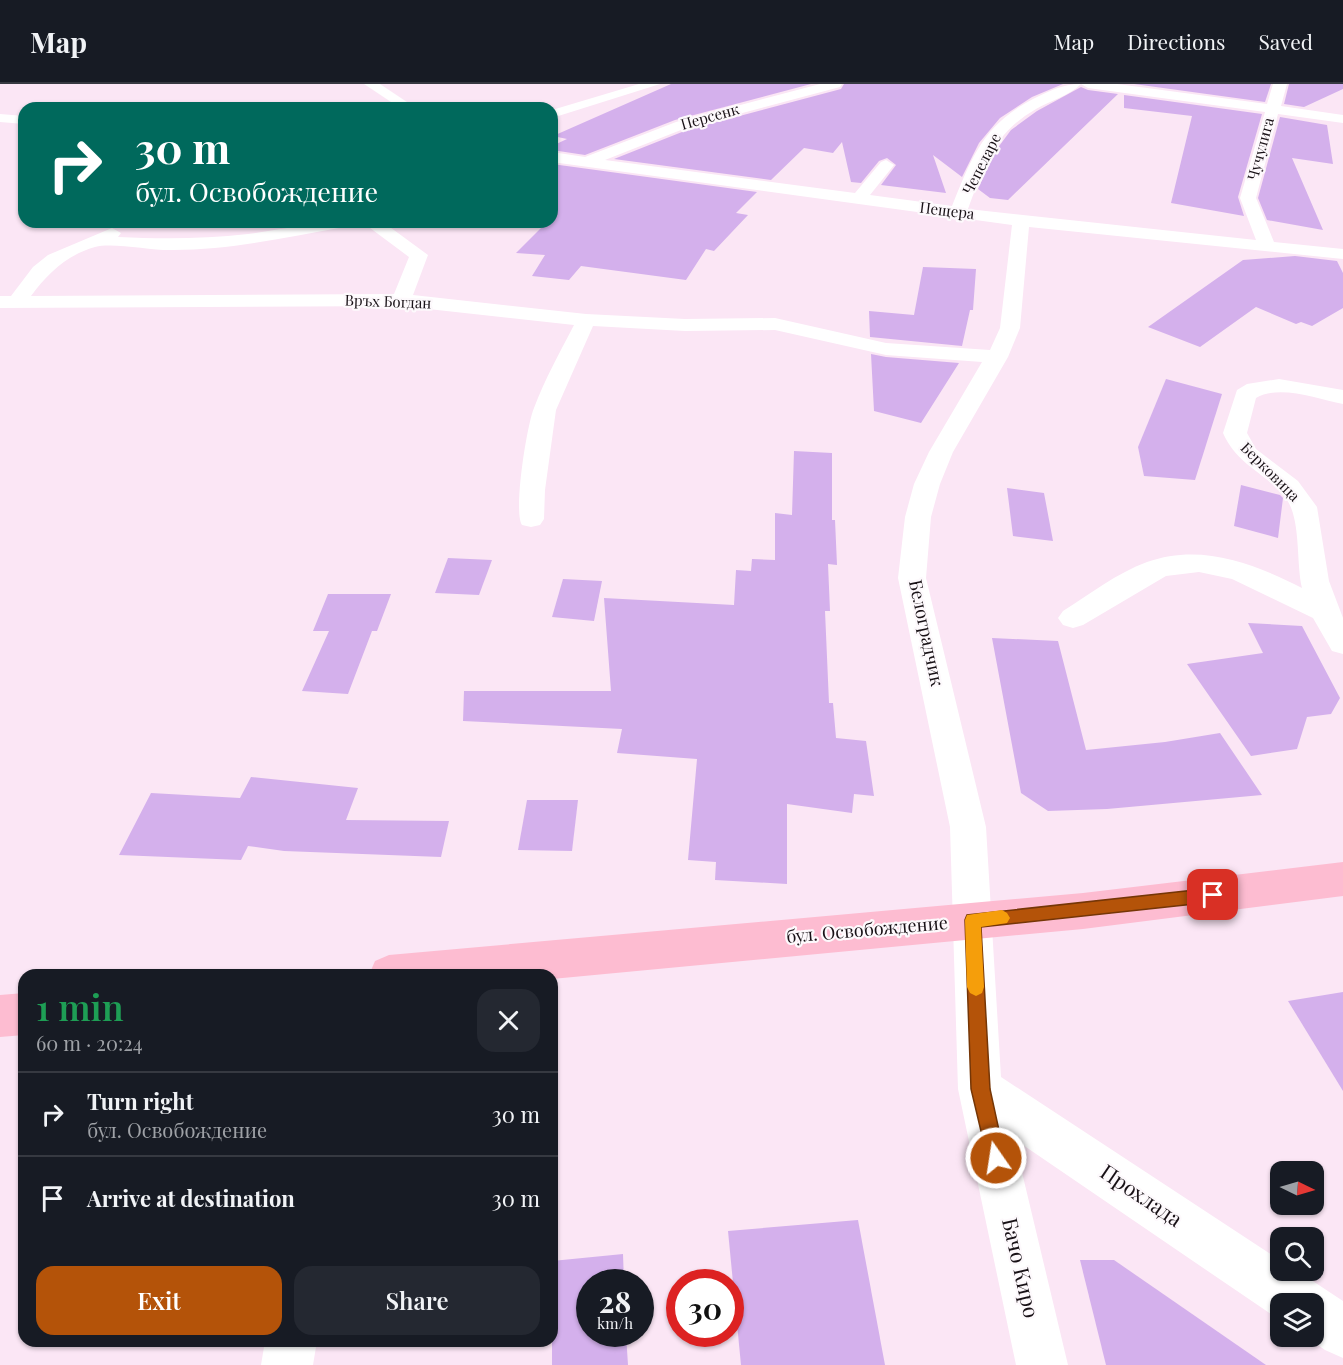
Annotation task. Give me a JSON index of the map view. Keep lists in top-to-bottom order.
{
  "streets": {
    "main road": ["бул. Освобождение"],
    "street": [
      "Персенк",
      "Чучулига",
      "Чепеларе",
      "Пещера",
      "Връх Богдан",
      "Берковица",
      "Белоградчик",
      "Прохлада",
      "Бачо Киро"
    ]
  },
  "crossings": [
    ["Персенк", "Пещера"],
    ["Чучулига", "Пещера"],
    ["Чепеларе", "Пещера"],
    ["Пещера", "Белоградчик"],
    ["Връх Богдан", "Белоградчик"],
    ["Белоградчик", "бул. Освобождение"],
    ["Белоградчик", "Бачо Киро"],
    ["бул. Освобождение", "Бачо Киро"],
    ["Прохлада", "Бачо Киро"]
  ],
  "north": "right",
  "page": {
    "header": "Map",
    "nav": ["Map", "Directions", "Saved"],
    "turn": ["30 m", "бул. Освобождение"],
    "heading": ["1 min", "60 m · 20:24"],
    "list": [
      {
        "name": "Turn right",
        "note": "бул. Освобождение",
        "value": "30 m"
      },
      {
        "name": "Arrive at destination",
        "value": "30 m"
      }
    ],
    "buttons": ["Exit", "Share"],
    "speed": "28 km/h",
    "limit": "30"
  }
}
